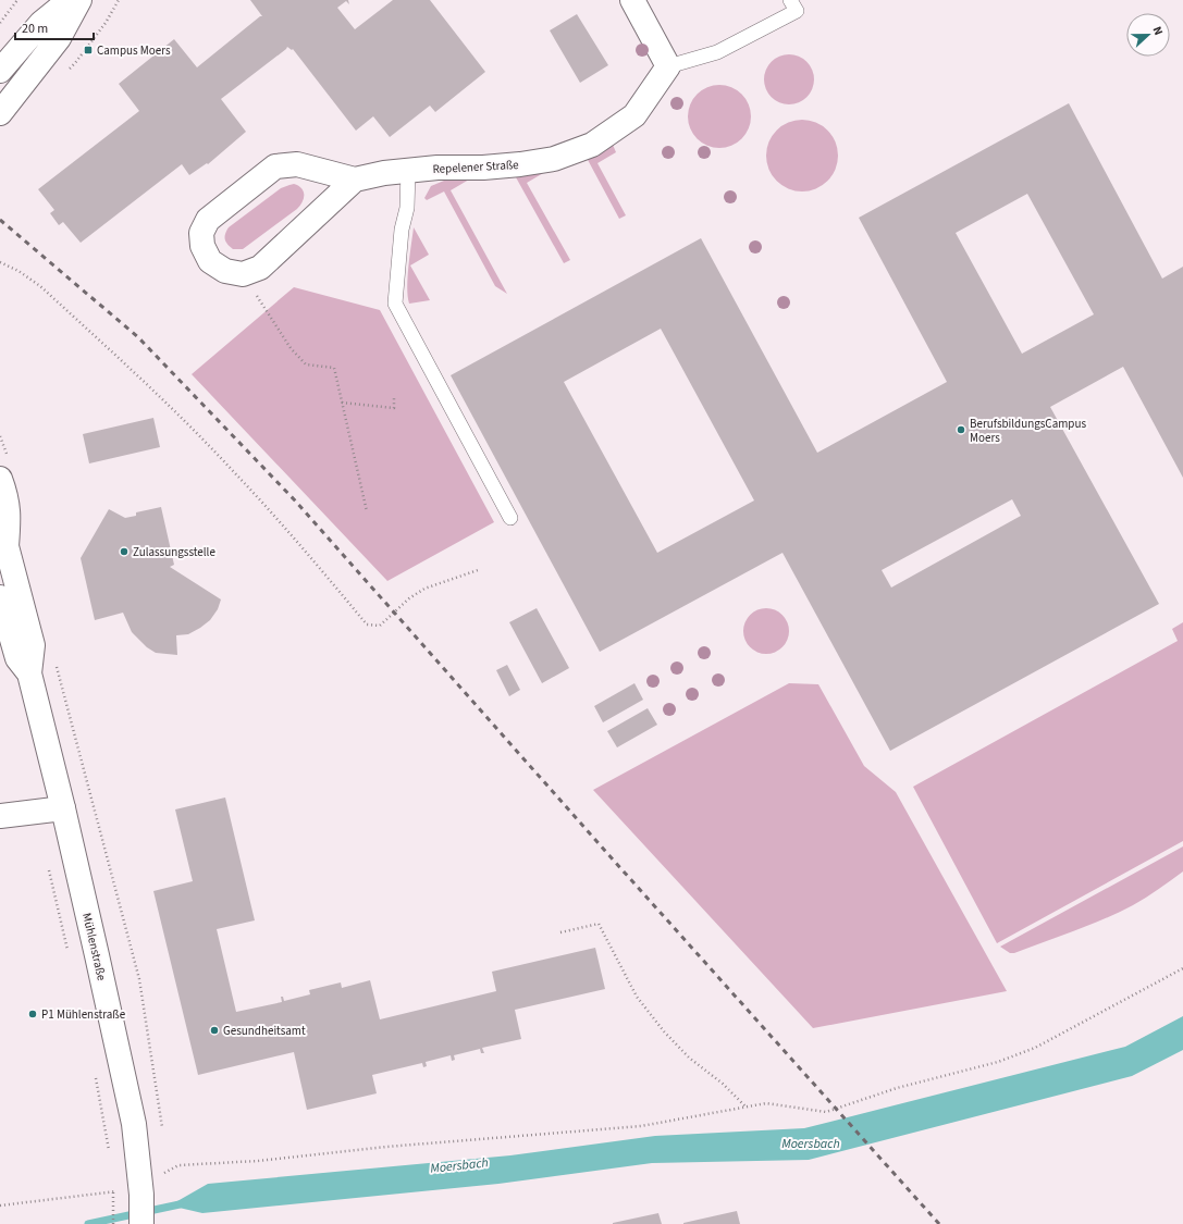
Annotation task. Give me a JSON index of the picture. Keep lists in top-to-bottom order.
{
  "streets": {
    "main road": ["Repelener Straße", "Mühlenstraße"]
  },
  "water": ["Moersbach"],
  "places": {
    "transit": ["Campus Moers"],
    "other": [
      "BerufsbildungsCampus Moers",
      "Zulassungsstelle",
      "P1 Mühlenstraße",
      "Gesundheitsamt"
    ]
  },
  "scale_bar": "20 m",
  "north": "right"
}
